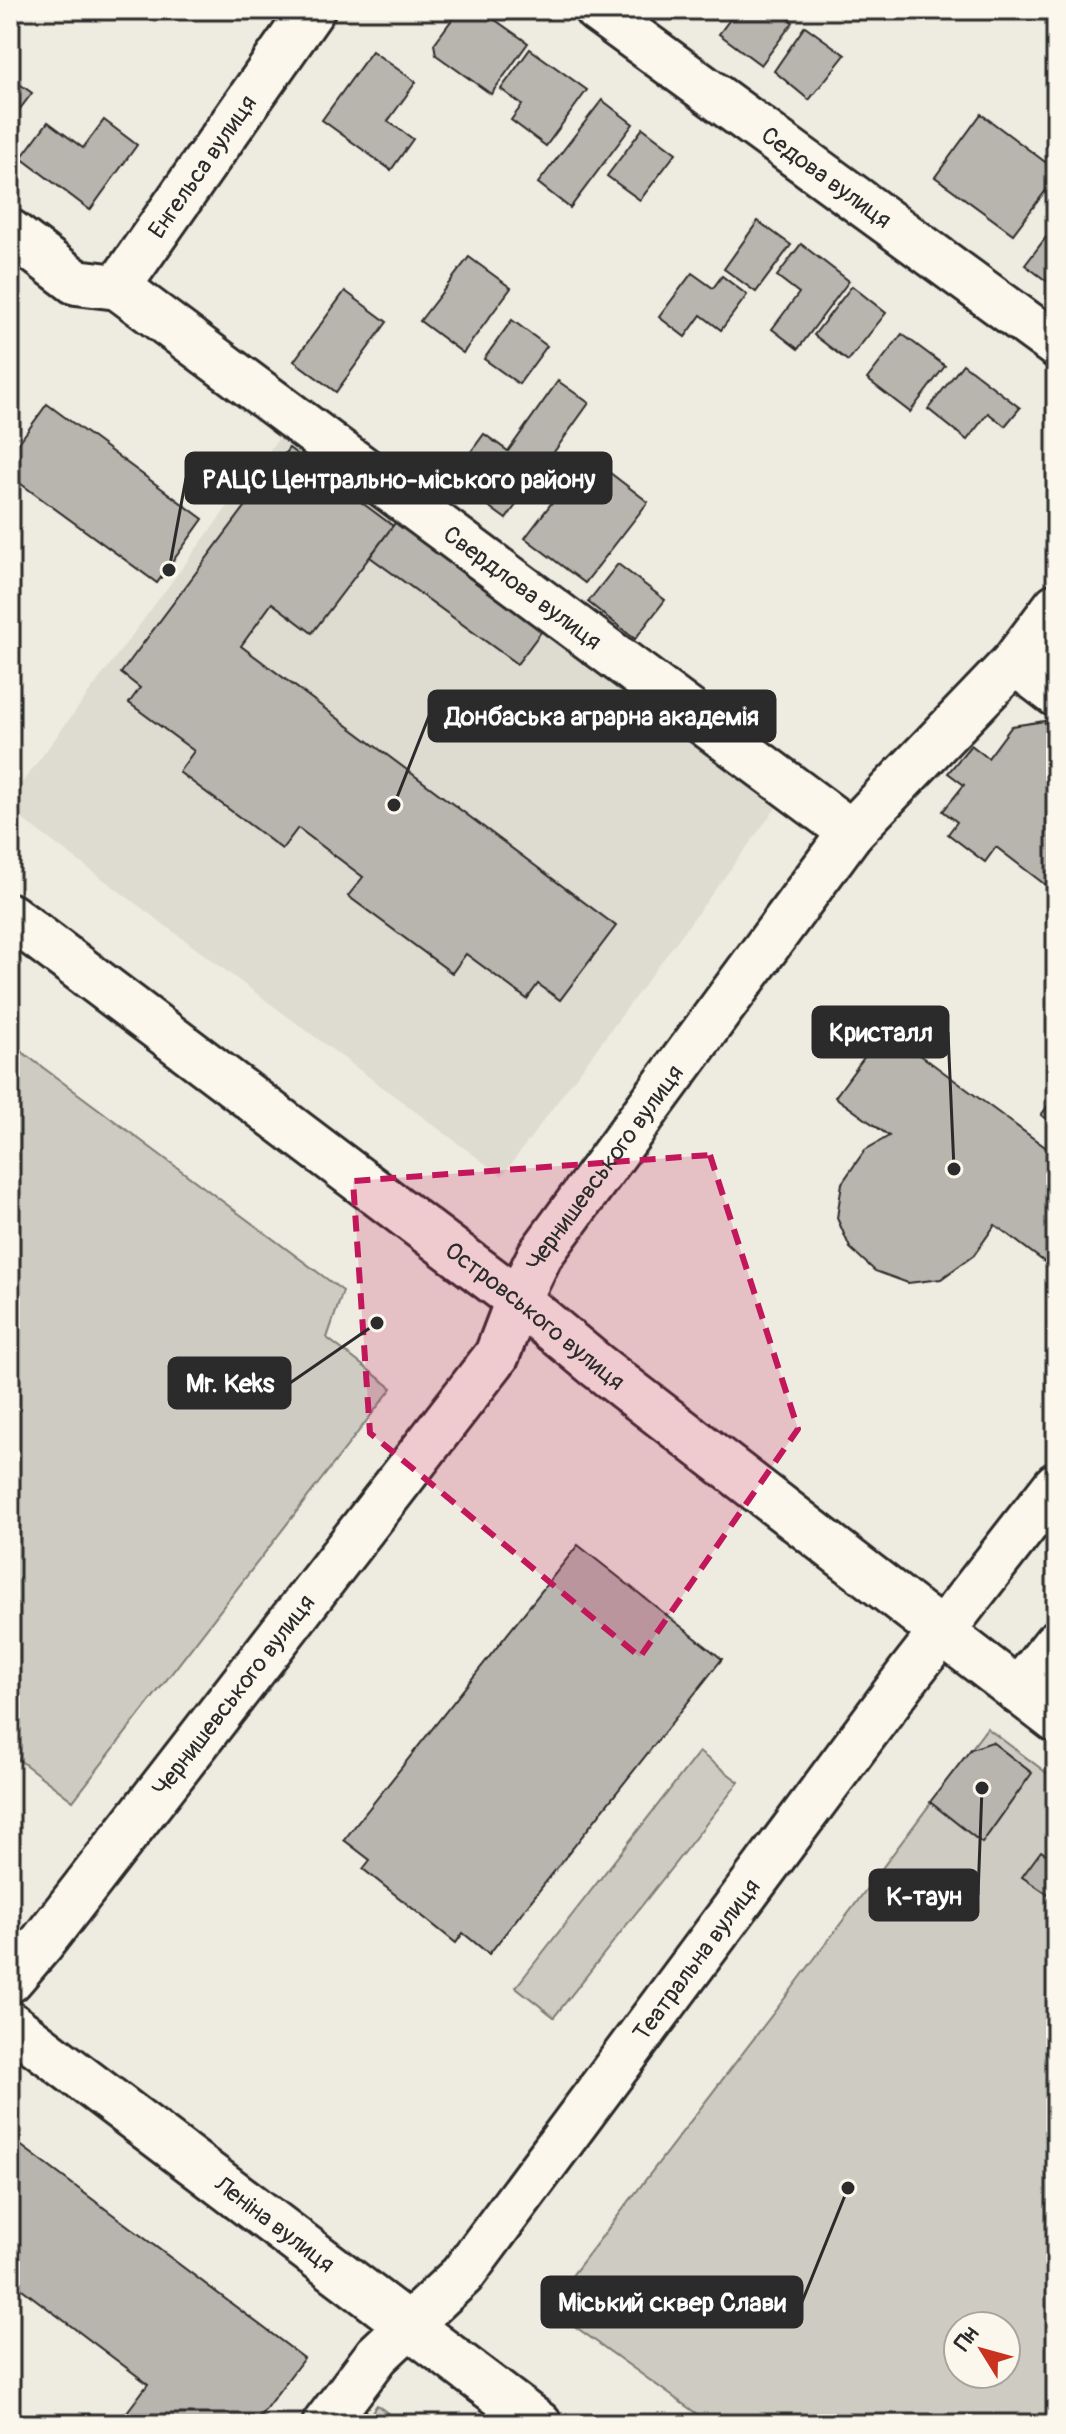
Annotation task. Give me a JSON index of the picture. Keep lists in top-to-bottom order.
{
  "streets": {
    "street": [
      "Енгельса вулиця",
      "Седова вулиця",
      "Свердлова вулиця",
      "Чернишевського вулиця",
      "Островського вулиця",
      "Театральна вулиця",
      "Леніна вулиця"
    ]
  },
  "crossings": [
    ["Енгельса вулиця", "Свердлова вулиця"],
    ["Свердлова вулиця", "Чернишевського вулиця"],
    ["Чернишевського вулиця", "Островського вулиця"],
    ["Островського вулиця", "Театральна вулиця"],
    ["Театральна вулиця", "Леніна вулиця"]
  ],
  "places": [
    "РАЦС Центрально-міського району",
    "Донбаська аграрна академія",
    "Кристалл",
    "Mr. Keks",
    "K-таун",
    "Міський сквер Слави"
  ],
  "north": "top left"
}
